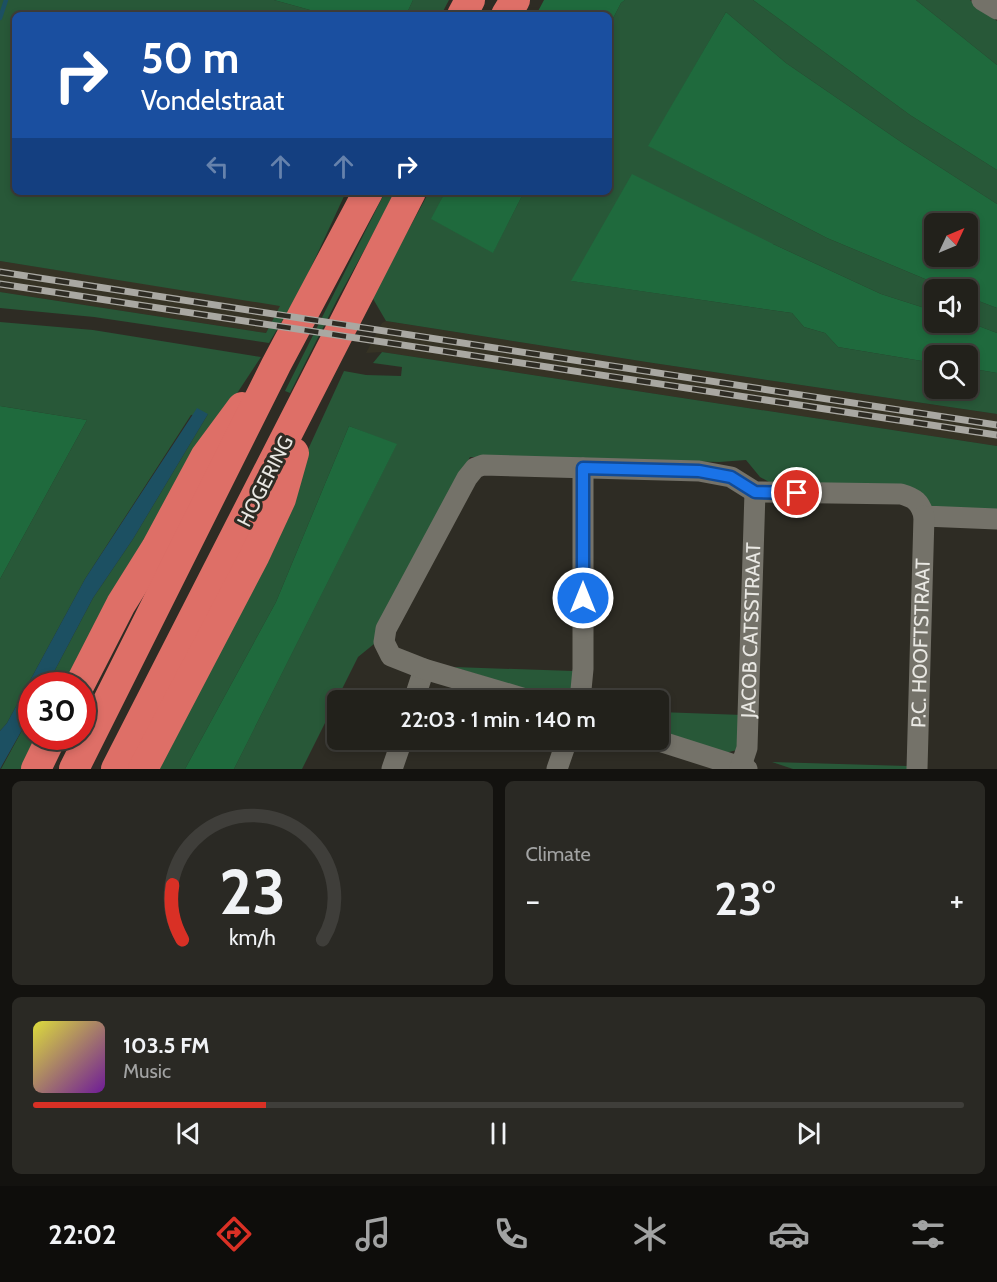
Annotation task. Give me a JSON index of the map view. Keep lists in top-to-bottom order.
{
  "streets": {
    "highway": ["HOGERING"],
    "street": ["JACOB CATSSTRAAT", "P.C. HOOFTSTRAAT"]
  },
  "north": "top right",
  "page": {
    "turn": ["50 m", "Vondelstraat"],
    "limit": "30",
    "trip": "22:03 · 1 min · 140 m",
    "tile": "Climate",
    "heat": ["−", "23°", "+"],
    "song": ["103.5 FM", "Music"],
    "tabs": "22:02",
    "gauge": ["23", "km/h"]
  }
}
